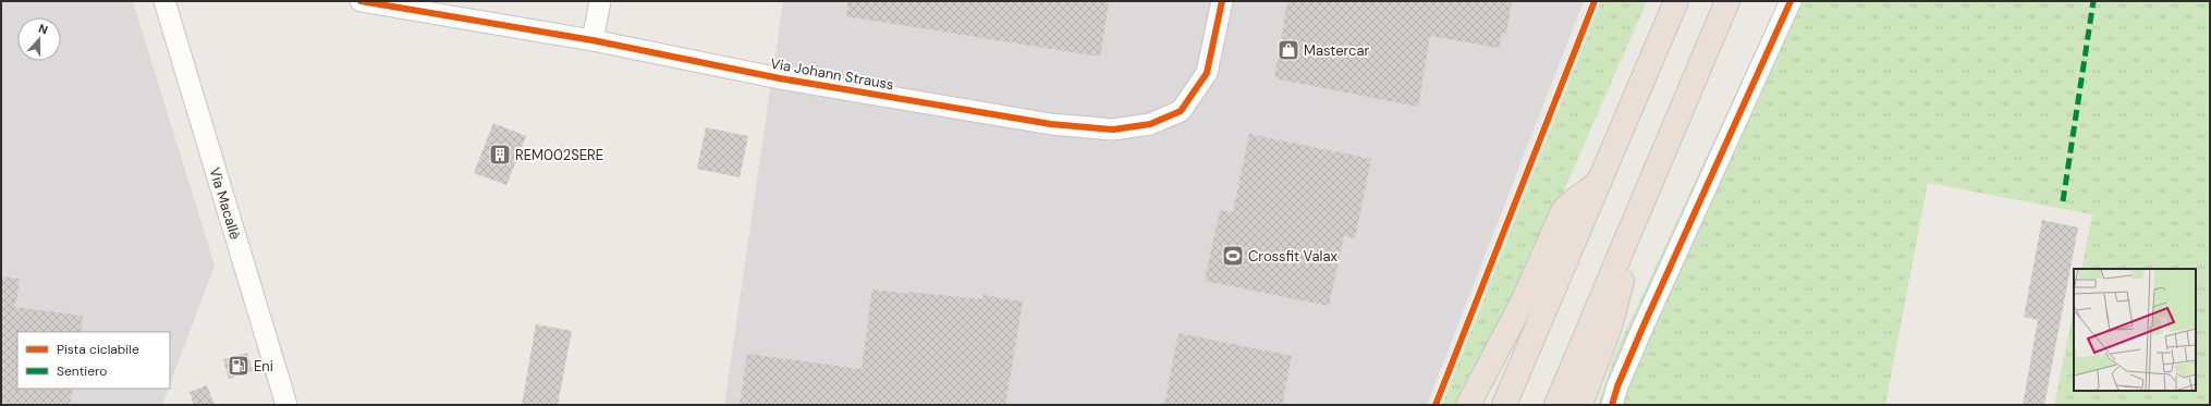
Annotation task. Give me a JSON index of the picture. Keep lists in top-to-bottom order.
{
  "streets": {
    "street": ["Via Johann Strauss", "Via Macallè"]
  },
  "places": {
    "shop": ["Mastercar"],
    "building": ["REM002SERE"],
    "sports": ["Crossfit Valax"],
    "fuel station": ["Eni"]
  },
  "legend": ["Pista ciclabile", "Sentiero"],
  "north": "top"
}
